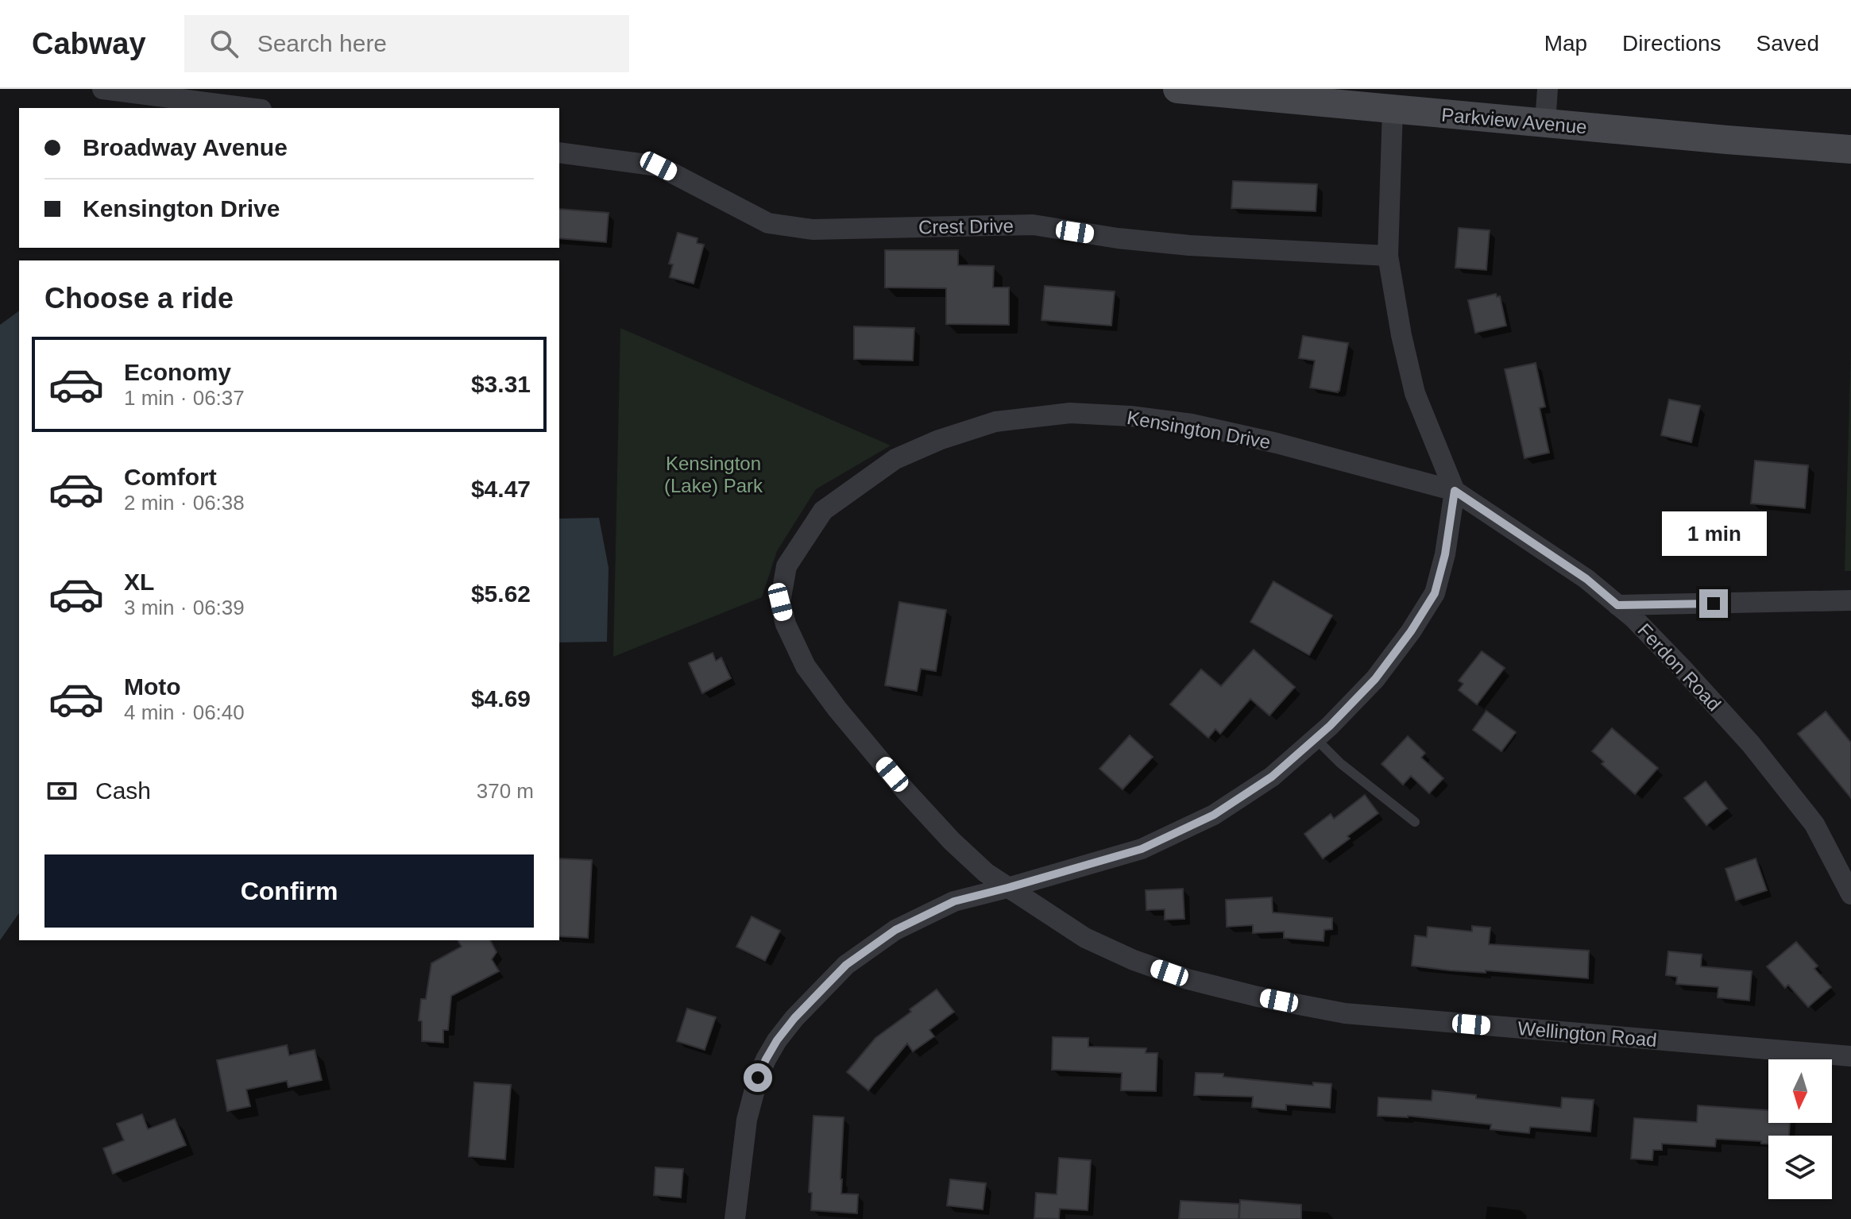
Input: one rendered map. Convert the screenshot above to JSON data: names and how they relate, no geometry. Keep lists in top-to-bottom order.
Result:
{
  "streets": {
    "street": [
      "Parkview Avenue",
      "Crest Drive",
      "Kensington Drive",
      "Ferdon Road",
      "Wellington Road"
    ]
  },
  "crossings": [
    ["Kensington Drive", "Ferdon Road"],
    ["Kensington Drive", "Wellington Road"]
  ],
  "parks": ["Kensington (Lake) Park"],
  "north": "bottom",
  "page": {
    "header": "Cabway",
    "search": "Search here",
    "nav": ["Map", "Directions", "Saved"],
    "banner": ["Broadway Avenue", "Kensington Drive"],
    "heading": "Choose a ride",
    "list": [
      {
        "name": "Economy",
        "note": "1 min · 06:37",
        "value": "$3.31"
      },
      {
        "name": "Comfort",
        "note": "2 min · 06:38",
        "value": "$4.47"
      },
      {
        "name": "XL",
        "note": "3 min · 06:39",
        "value": "$5.62"
      },
      {
        "name": "Moto",
        "note": "4 min · 06:40",
        "value": "$4.69"
      }
    ],
    "bubble": "1 min",
    "pay": ["Cash", "370 m"],
    "buttons": "Confirm"
  }
}
